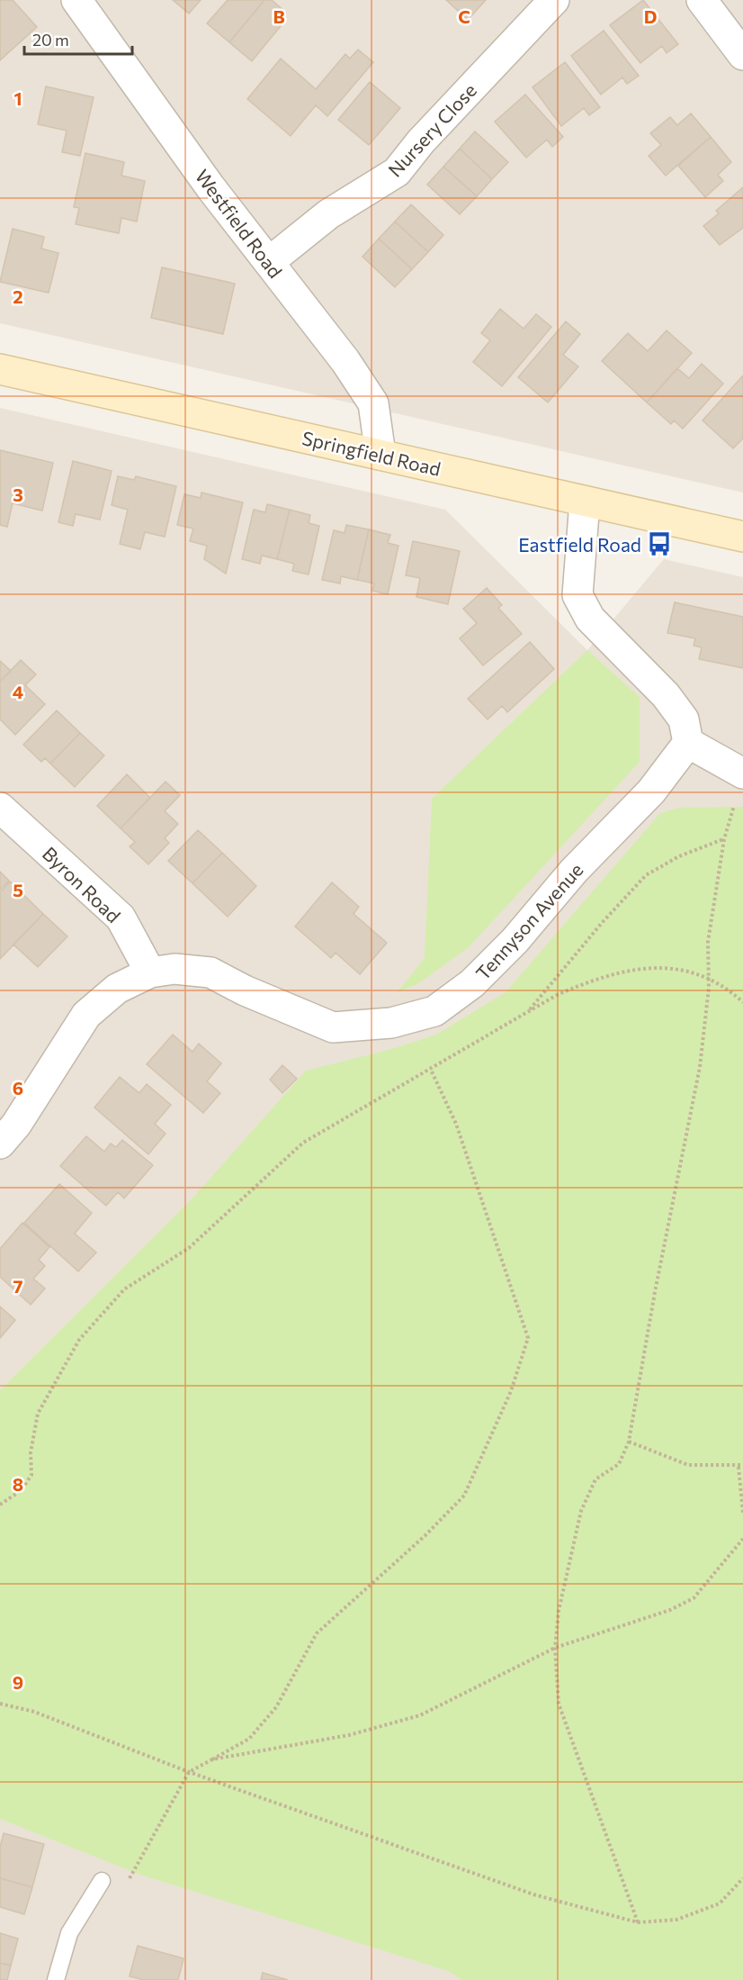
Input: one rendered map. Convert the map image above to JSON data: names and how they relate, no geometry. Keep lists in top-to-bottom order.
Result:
{
  "streets": {
    "street": [
      "Nursery Close",
      "Westfield Road",
      "Springfield Road",
      "Byron Road",
      "Tennyson Avenue"
    ]
  },
  "crossings": [
    ["Nursery Close", "Westfield Road"],
    ["Westfield Road", "Springfield Road"],
    ["Byron Road", "Tennyson Avenue"]
  ],
  "places": {
    "bus stop": ["Eastfield Road"]
  },
  "scale_bar": "20 m",
  "grid": {
    "columns": ["B", "C", "D"],
    "rows": [
      "1",
      "2",
      "3",
      "4",
      "5",
      "6",
      "7",
      "8",
      "9"
    ]
  }
}
